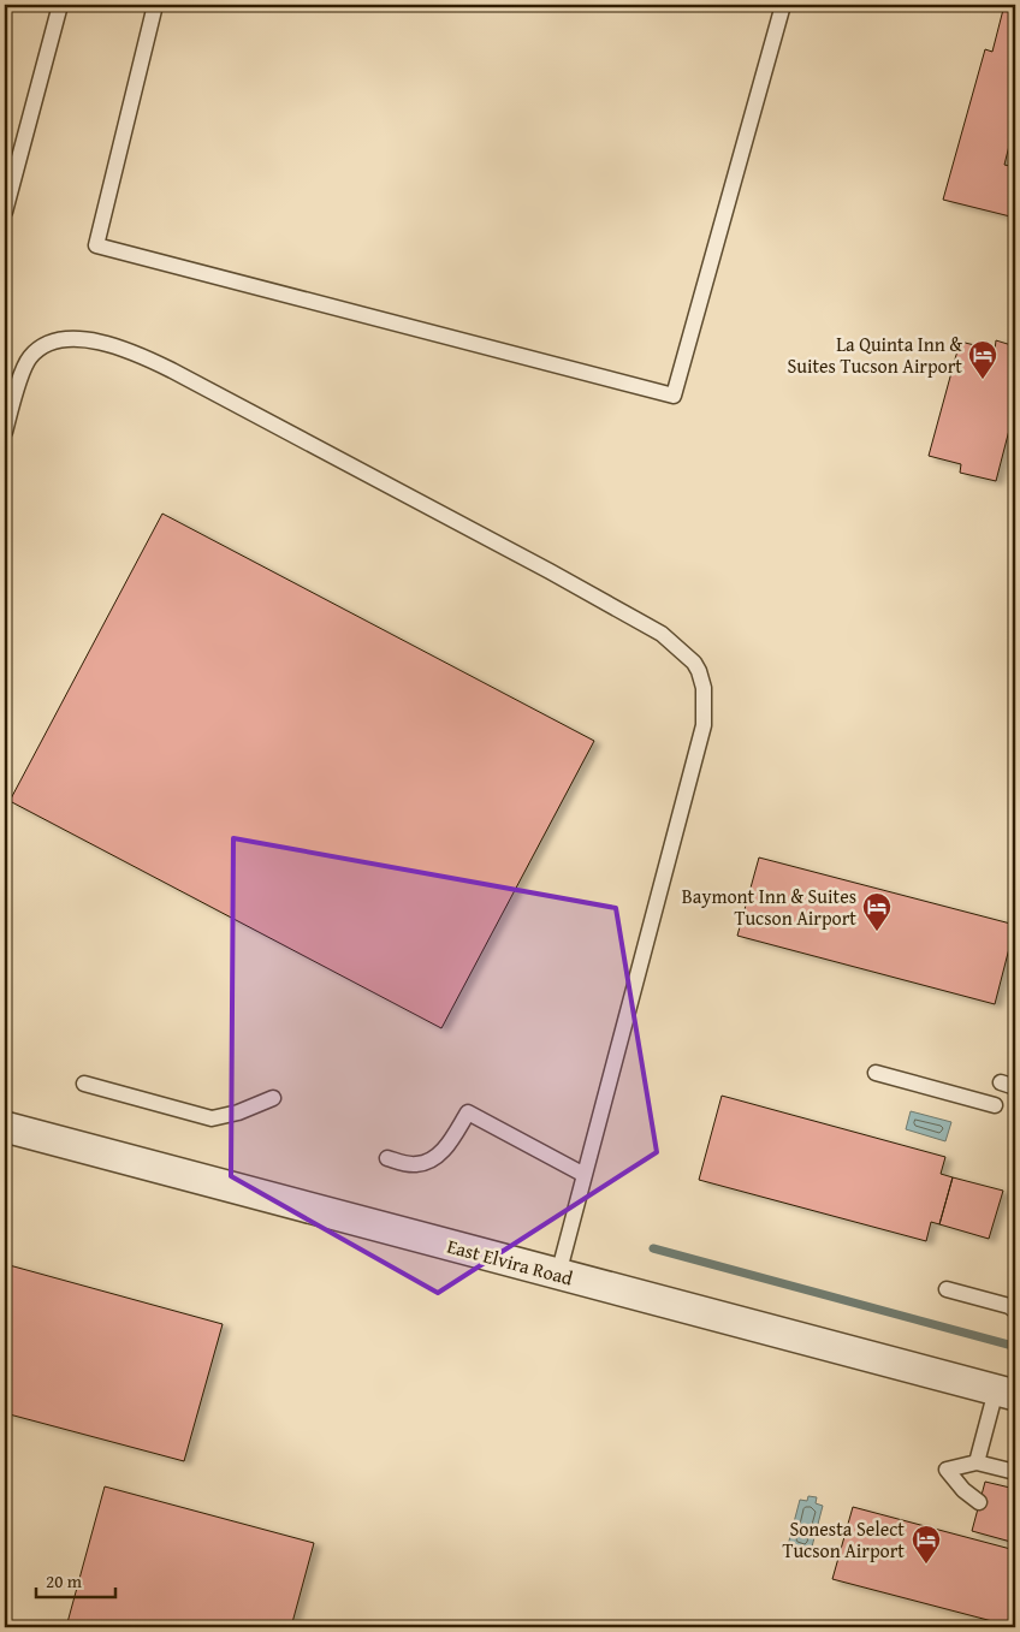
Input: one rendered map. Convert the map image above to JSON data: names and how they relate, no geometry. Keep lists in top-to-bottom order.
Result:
{
  "streets": {
    "street": ["East Elvira Road"]
  },
  "places": {
    "hotel": ["La Quinta Inn & Suites Tucson Airport", "Baymont Inn & Suites Tucson Airport", "Sonesta Select Tucson Airport"]
  },
  "scale_bar": "20 m"
}
